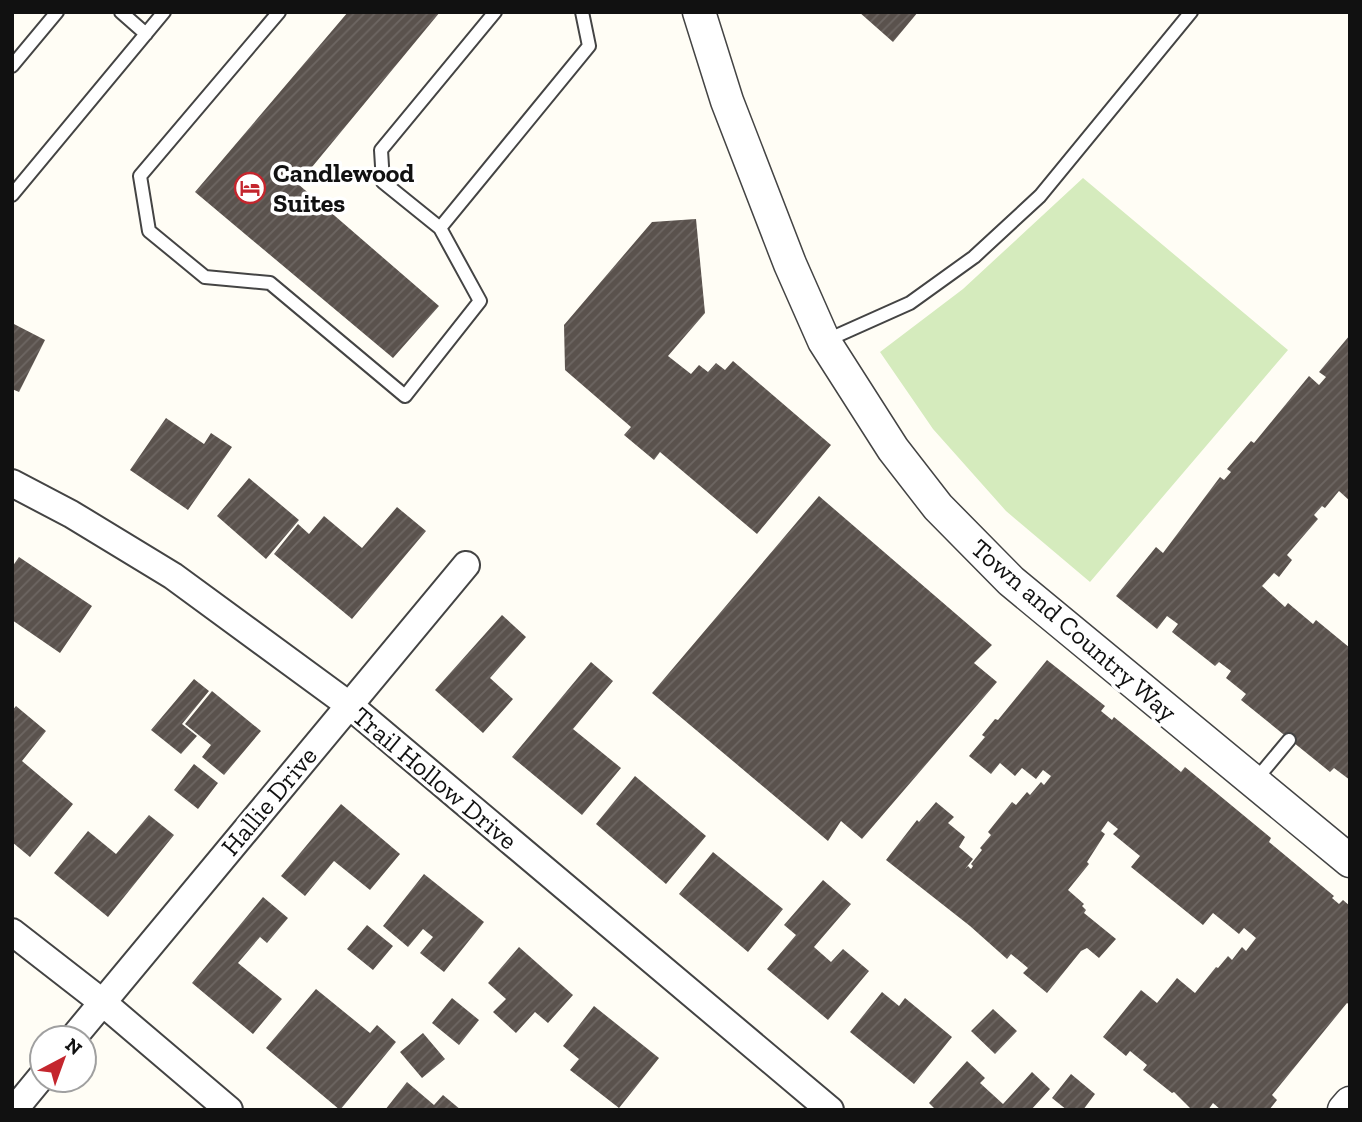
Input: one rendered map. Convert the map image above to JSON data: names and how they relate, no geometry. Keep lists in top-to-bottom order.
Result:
{
  "streets": {
    "street": ["Town and Country Way", "Trail Hollow Drive", "Hallie Drive"]
  },
  "crossings": [
    ["Trail Hollow Drive", "Hallie Drive"]
  ],
  "places": {
    "hotel": ["Candlewood Suites"]
  },
  "north": "top right"
}
